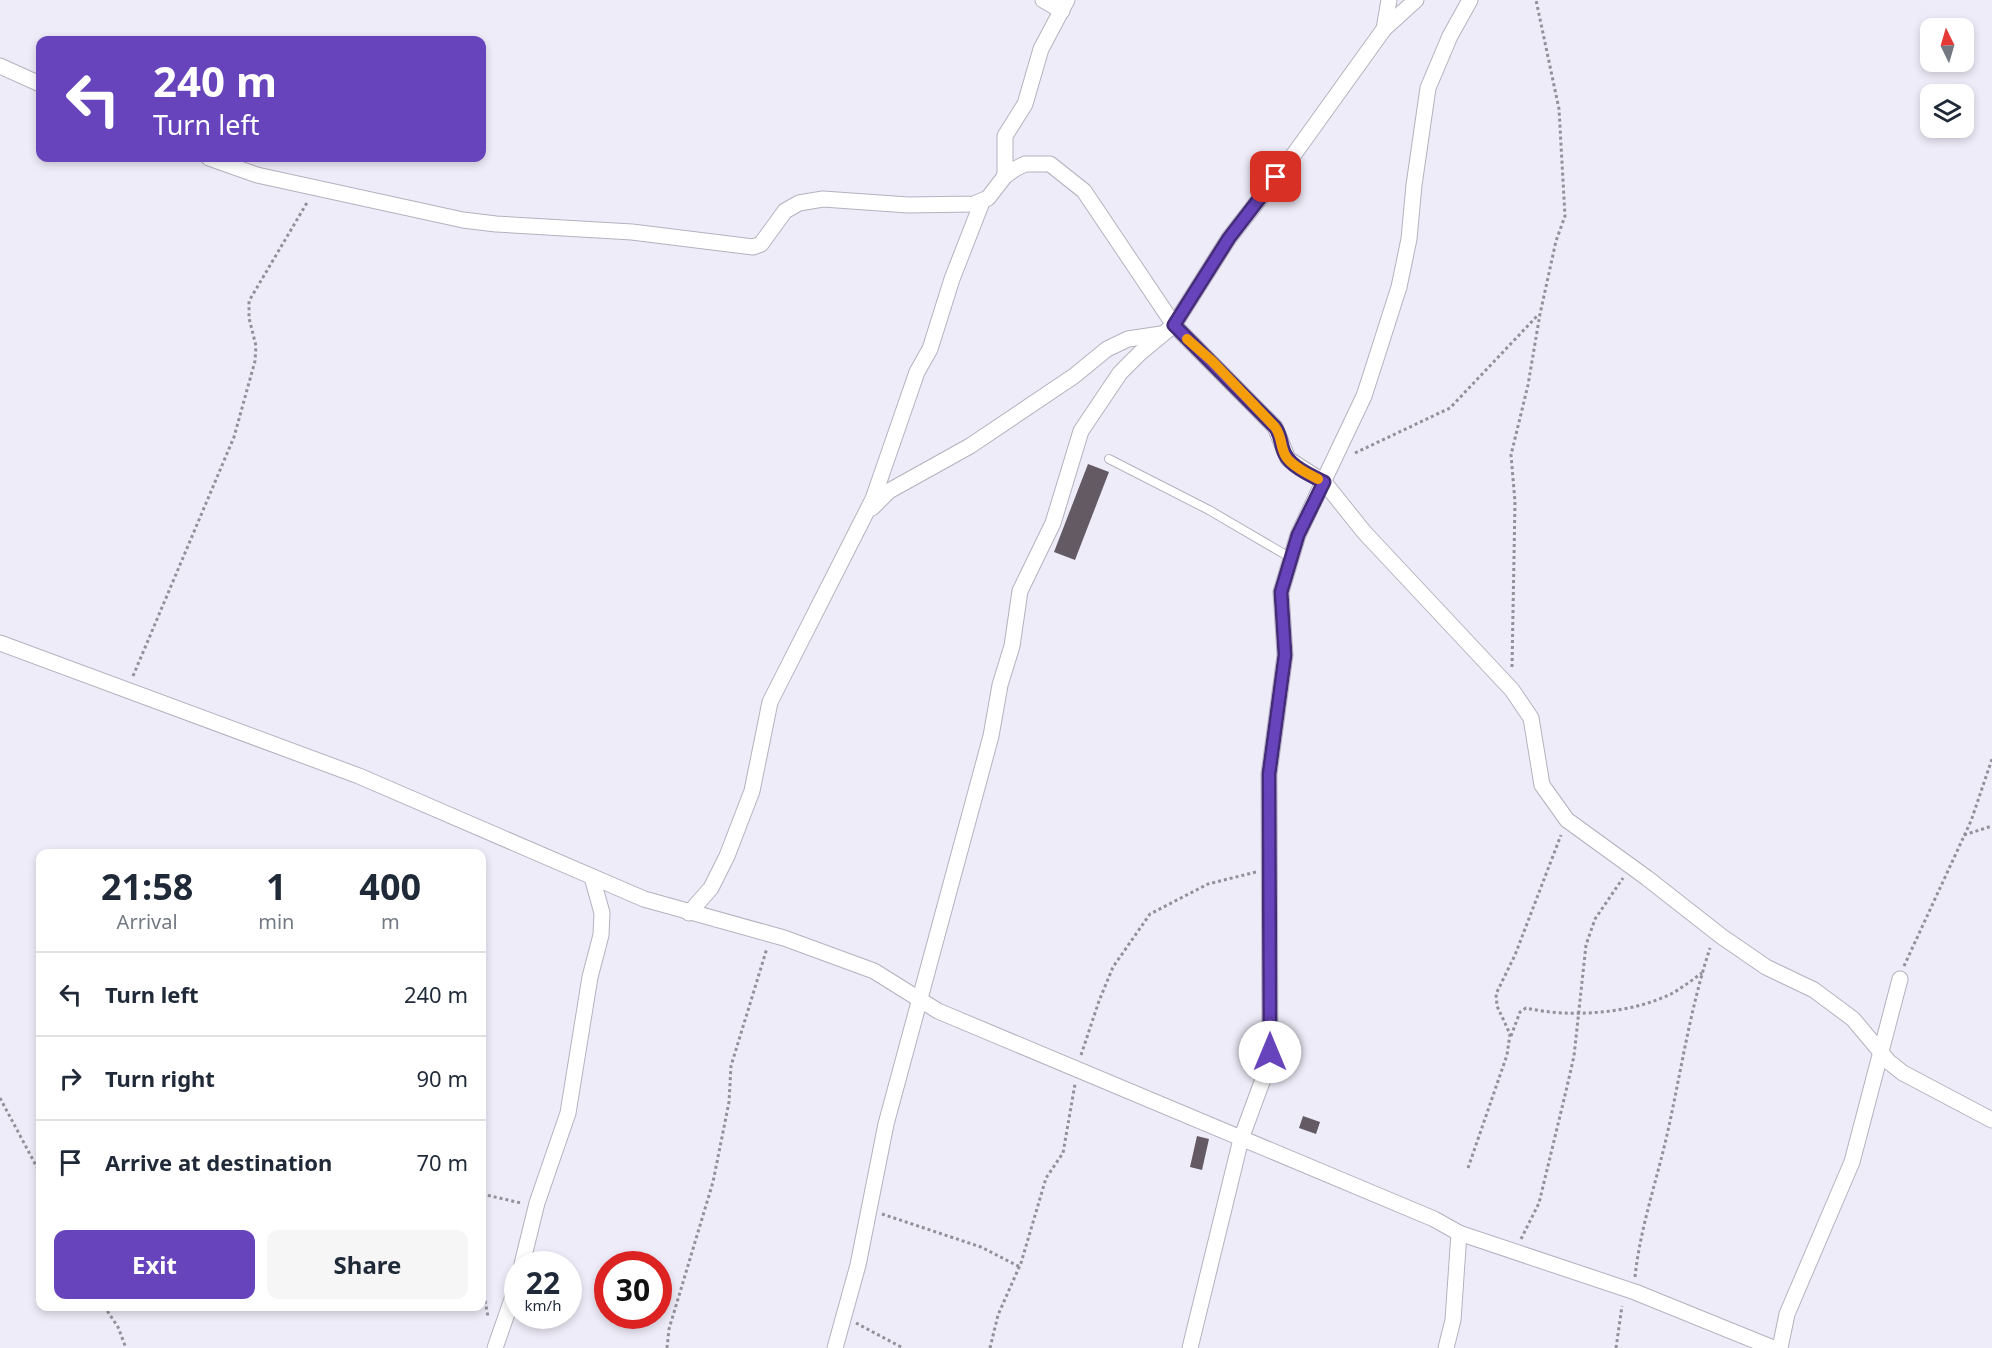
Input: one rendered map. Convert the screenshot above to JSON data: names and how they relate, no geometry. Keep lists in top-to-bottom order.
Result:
{
  "north": "top",
  "page": {
    "turn": ["240 m", "Turn left"],
    "eta": [
      "21:58",
      "Arrival",
      "1",
      "min",
      "400",
      "m"
    ],
    "list": [
      {
        "name": "Turn left",
        "value": "240 m"
      },
      {
        "name": "Turn right",
        "value": "90 m"
      },
      {
        "name": "Arrive at destination",
        "value": "70 m"
      }
    ],
    "buttons": ["Exit", "Share"],
    "speed": "22 km/h",
    "limit": "30"
  }
}
